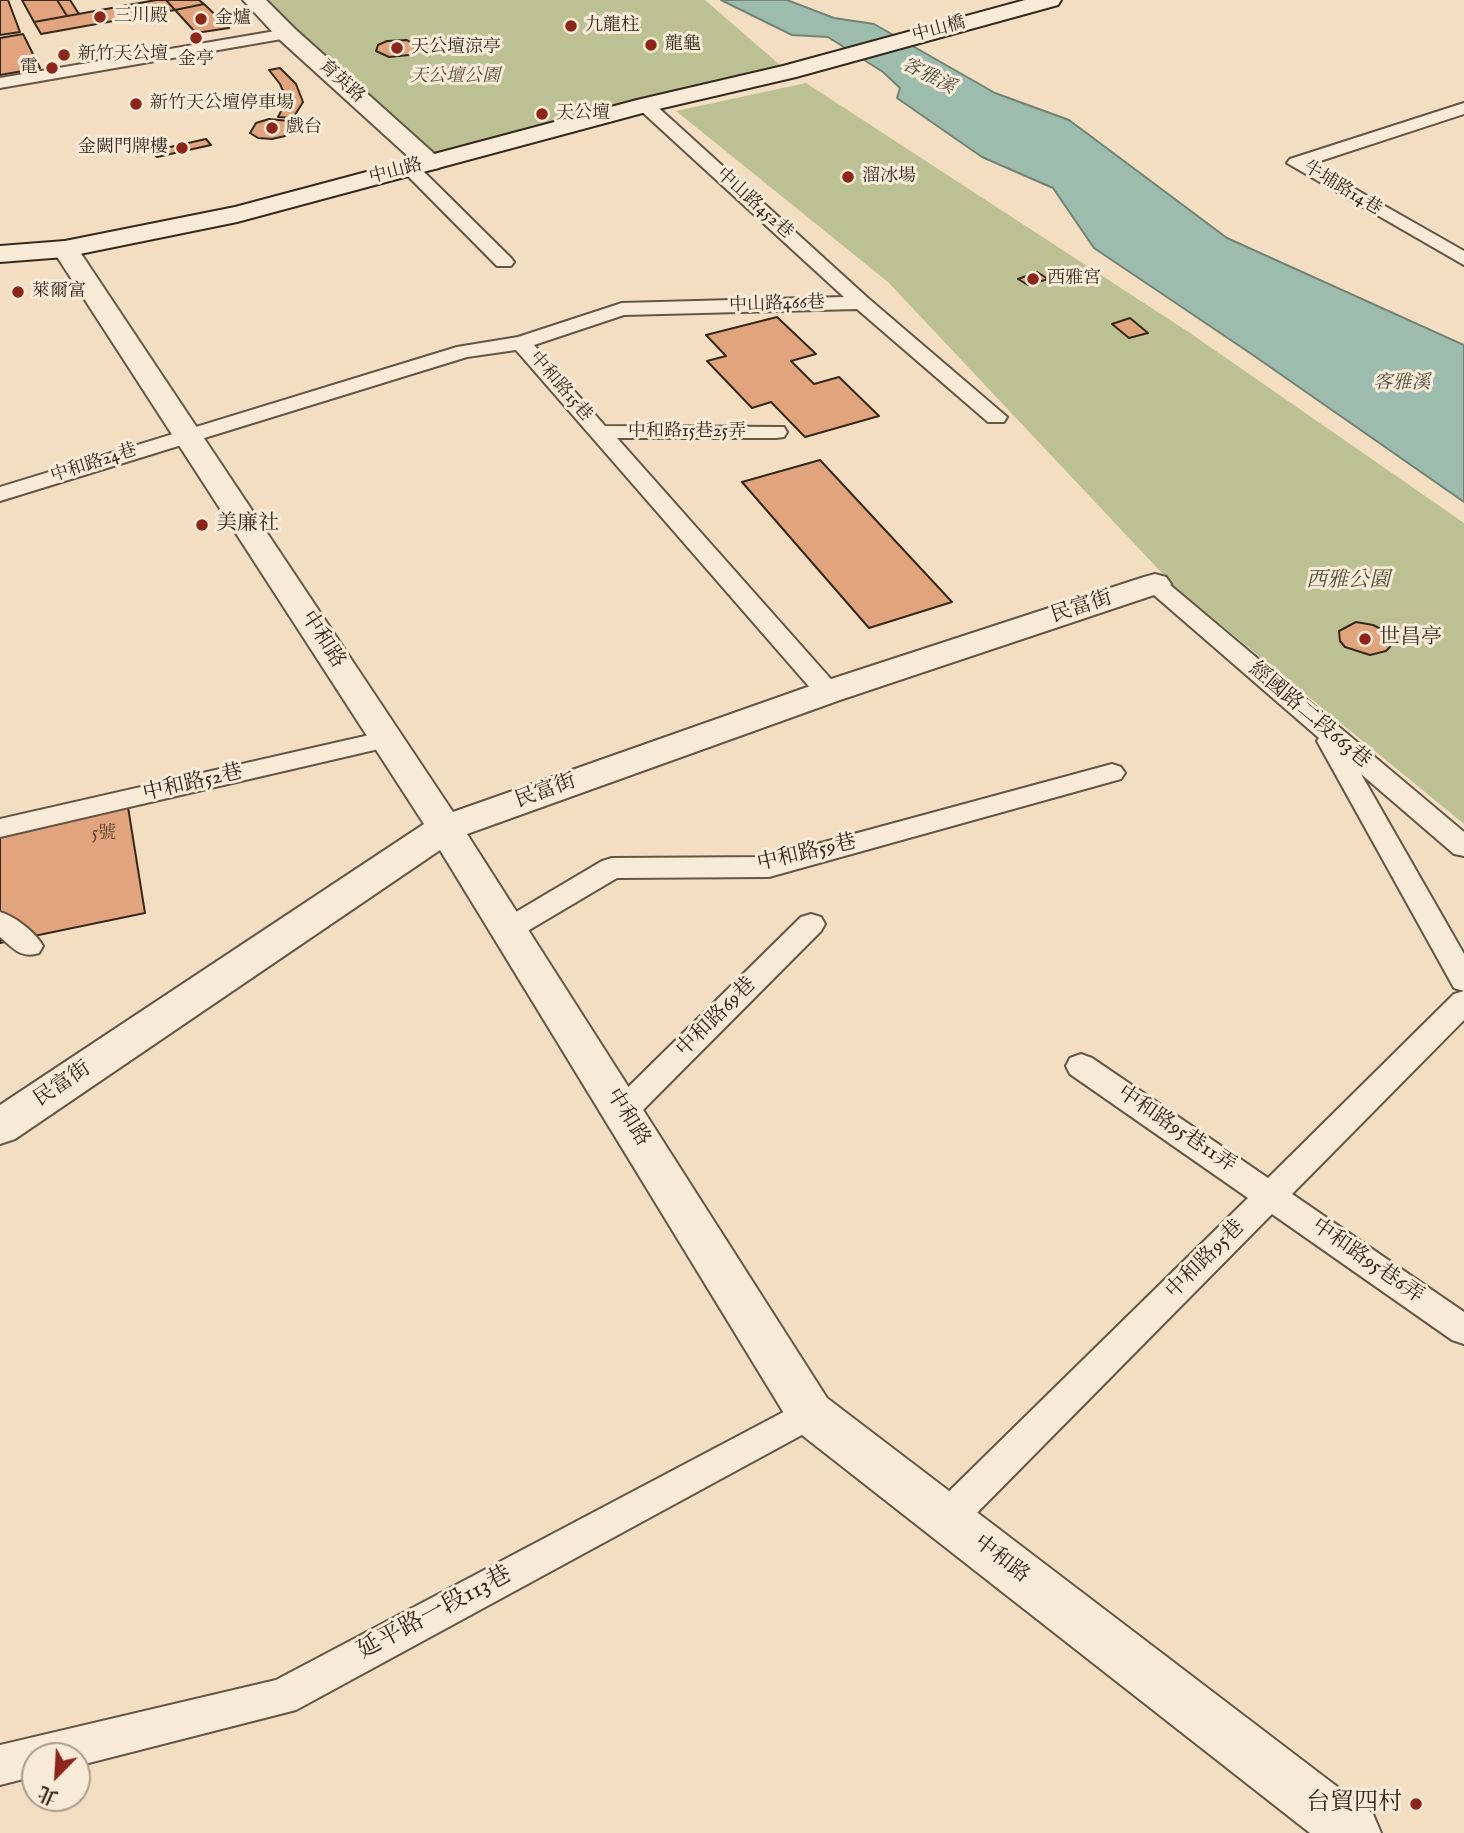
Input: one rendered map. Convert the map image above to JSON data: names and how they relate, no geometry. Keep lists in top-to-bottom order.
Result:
{
  "streets": {
    "street": [
      "中山橋",
      "育英路",
      "中山路",
      "民富街",
      "中和路"
    ],
    "lane": [
      "牛埔路14巷",
      "中山路452巷",
      "中山路466巷",
      "中和路15巷",
      "中和路15巷25弄",
      "中和路24巷",
      "經國路二段663巷",
      "中和路52巷",
      "中和路59巷",
      "中和路69巷",
      "中和路95巷11弄",
      "中和路95巷",
      "中和路95巷6弄",
      "延平路一段113巷"
    ]
  },
  "crossings": [
    ["中山橋", "中山路"],
    ["育英路", "中山路"],
    ["中山路", "中山路452巷"],
    ["中山路", "中和路"],
    ["中山路452巷", "中山路466巷"],
    ["中山路466巷", "中和路15巷"],
    ["中和路15巷", "中和路15巷25弄"],
    ["中和路15巷", "中和路24巷"],
    ["中和路15巷", "民富街"],
    ["中和路15巷", "中和路"],
    ["中和路24巷", "中和路"],
    ["民富街", "中和路"],
    ["民富街", "經國路二段663巷"],
    ["中和路", "中和路52巷"],
    ["中和路", "中和路59巷"],
    ["中和路", "中和路69巷"],
    ["中和路", "中和路95巷"],
    ["中和路", "延平路一段113巷"],
    ["中和路95巷11弄", "中和路95巷"],
    ["中和路95巷11弄", "中和路95巷6弄"],
    ["中和路95巷", "中和路95巷6弄"]
  ],
  "water": ["客雅溪"],
  "parks": ["天公壇公園", "西雅公園"],
  "places": [
    "三川殿",
    "金爐",
    "九龍柱",
    "金亭",
    "龍龜",
    "天公壇涼亭",
    "新竹天公壇",
    "電",
    "新竹天公壇停車場",
    "天公壇",
    "戲台",
    "金闕門牌樓",
    "溜冰場",
    "西雅宮",
    "萊爾富",
    "美廉社",
    "世昌亭",
    "台貿四村"
  ],
  "house_numbers": ["5號"],
  "north": "bottom left"
}
